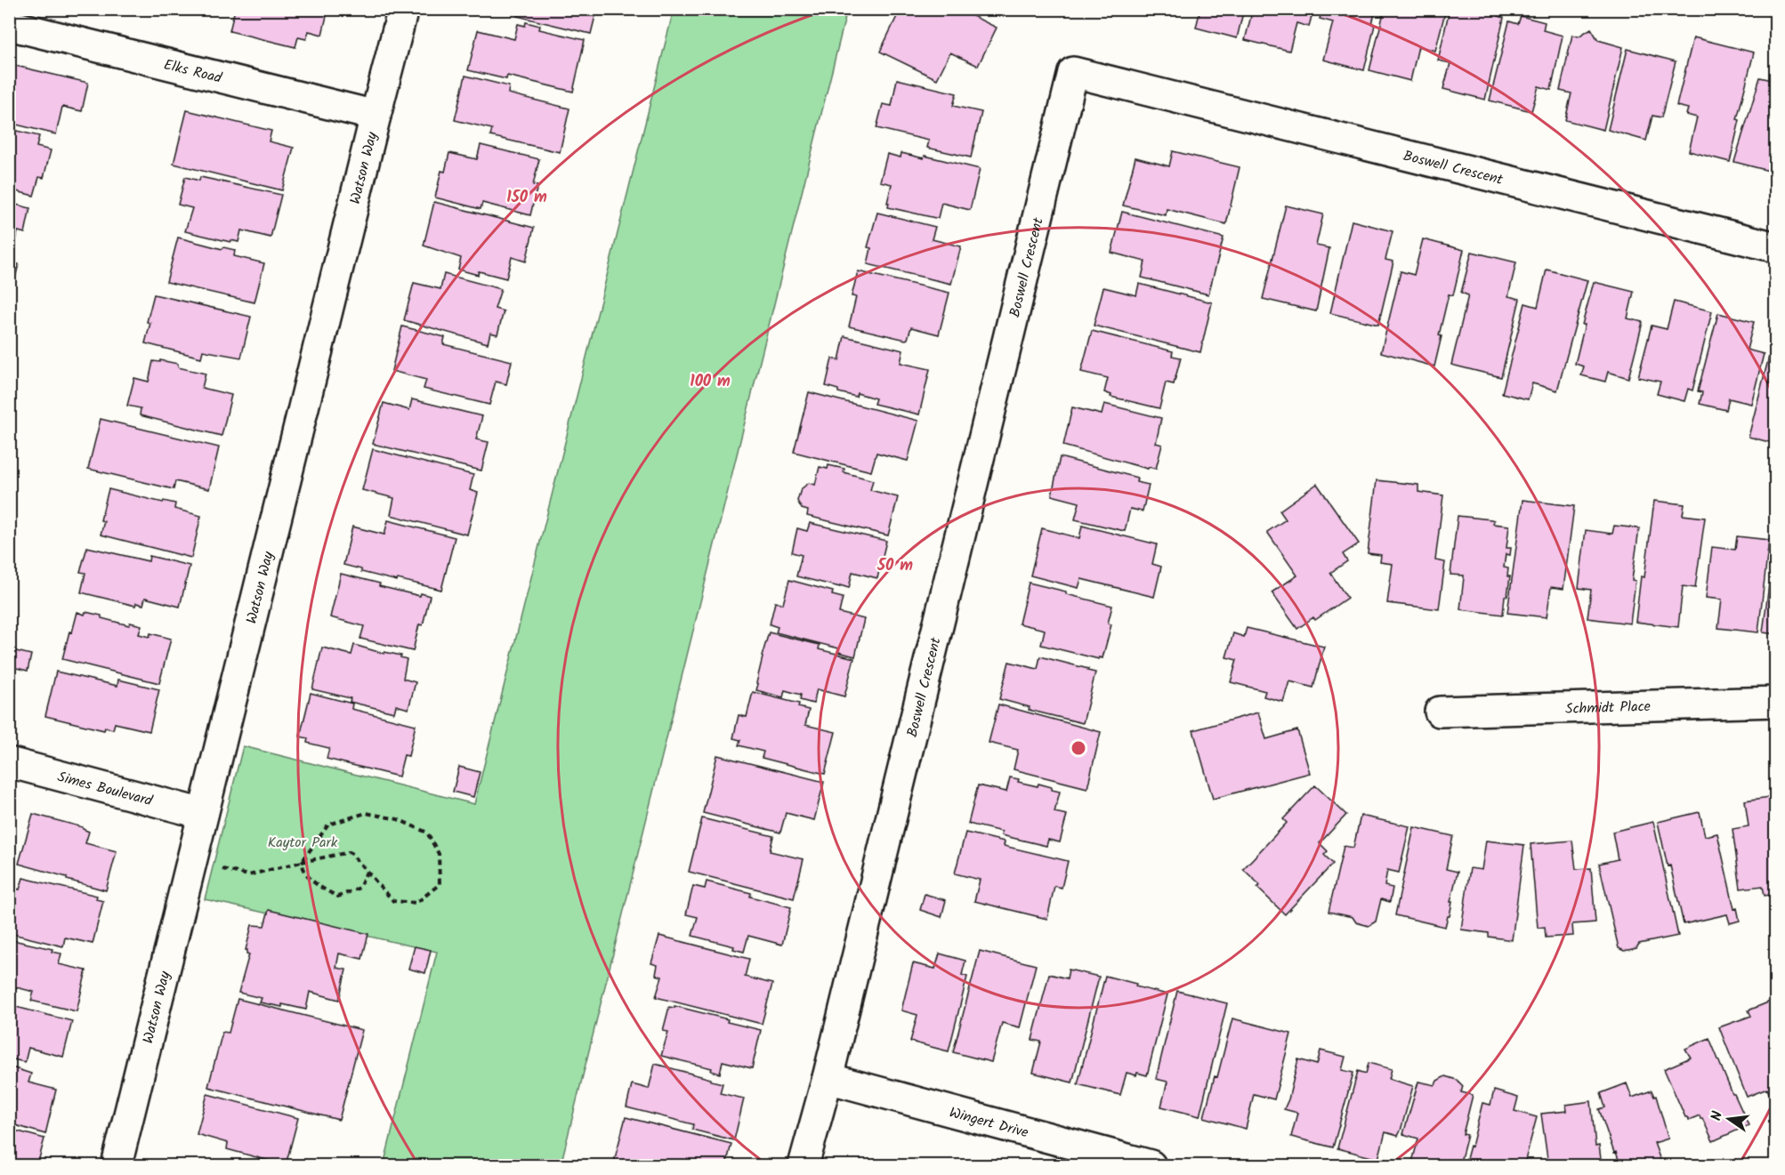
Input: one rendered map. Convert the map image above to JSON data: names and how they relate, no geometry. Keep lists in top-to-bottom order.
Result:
{
  "streets": {
    "street": [
      "Elks Road",
      "Watson Way",
      "Boswell Crescent",
      "Schmidt Place",
      "Simes Boulevard",
      "Wingert Drive"
    ]
  },
  "crossings": [
    ["Elks Road", "Watson Way"],
    ["Watson Way", "Simes Boulevard"],
    ["Boswell Crescent", "Wingert Drive"]
  ],
  "parks": ["Kaytor Park"],
  "north": "left",
  "rings": ["150 m", "100 m", "50 m"]
}
